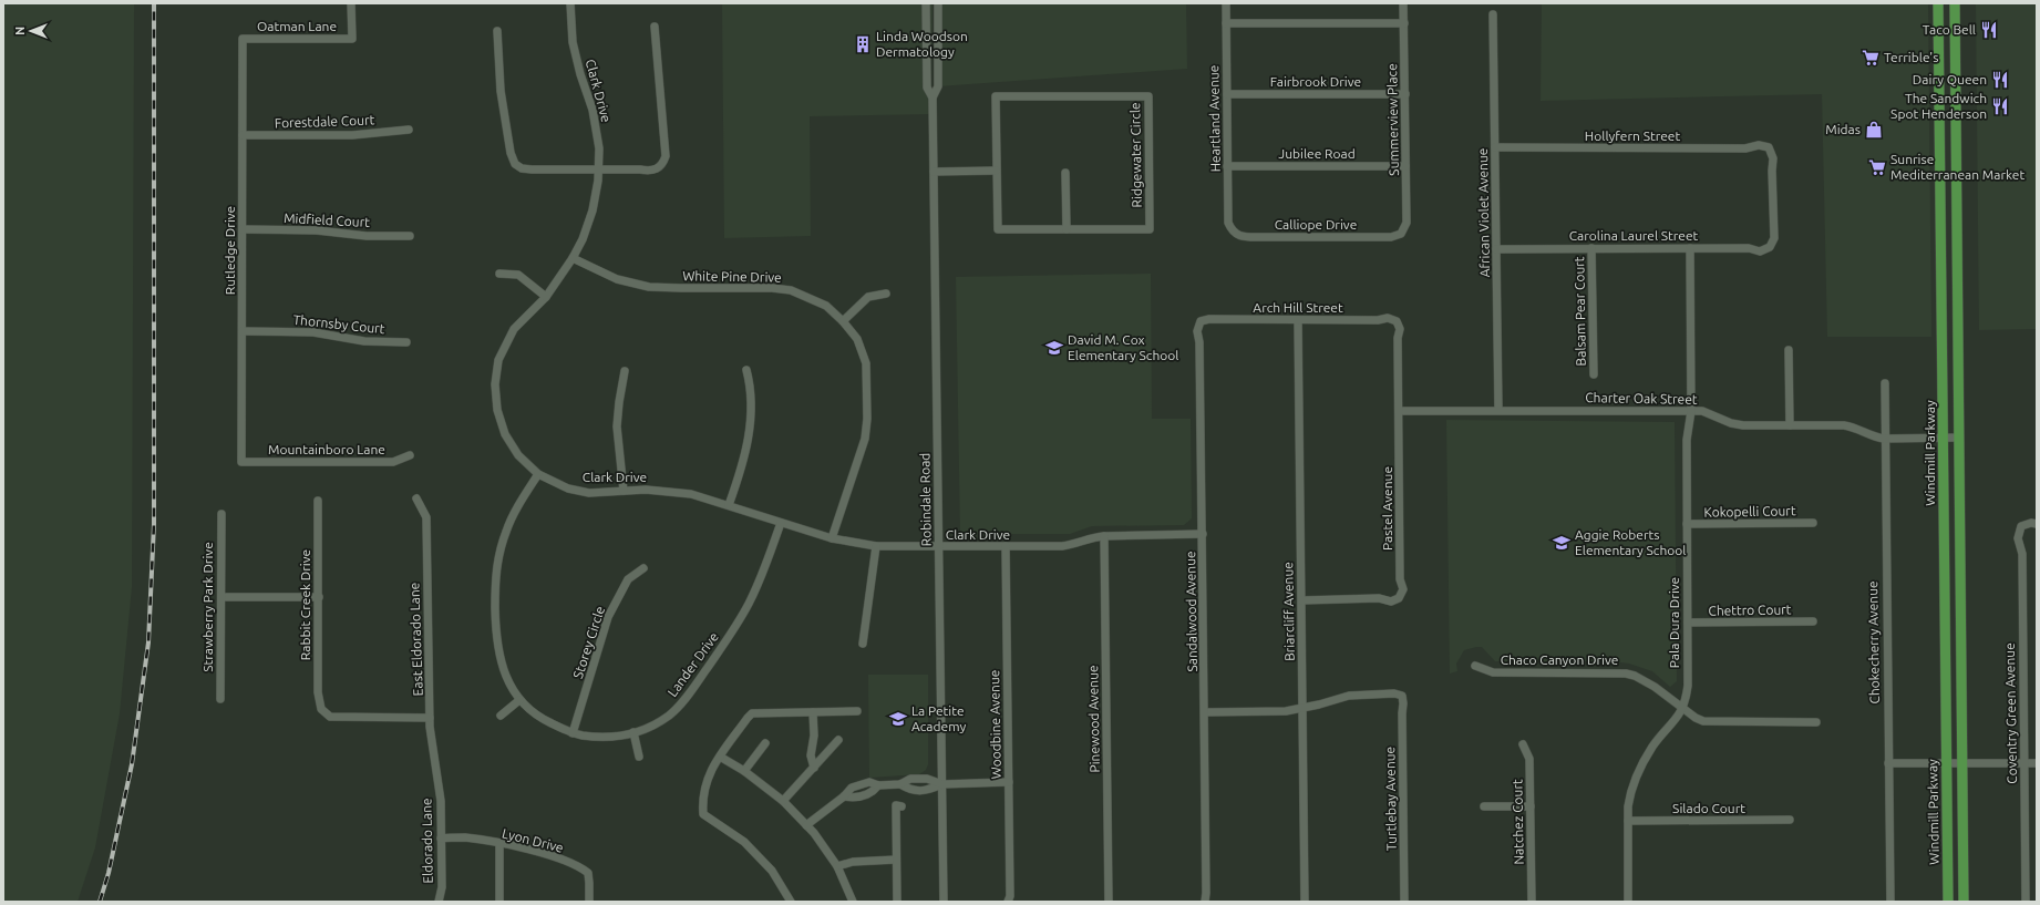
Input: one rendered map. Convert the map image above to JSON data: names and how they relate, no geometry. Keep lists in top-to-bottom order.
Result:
{
  "streets": {
    "main road": ["Windmill Parkway"],
    "street": [
      "Oatman Lane",
      "Fairbrook Drive",
      "Clark Drive",
      "Heartland Avenue",
      "Summerview Place",
      "Forestdale Court",
      "Hollyfern Street",
      "Jubilee Road",
      "Ridgewater Circle",
      "African Violet Avenue",
      "Midfield Court",
      "Calliope Drive",
      "Carolina Laurel Street",
      "Rutledge Drive",
      "White Pine Drive",
      "Arch Hill Street",
      "Balsam Pear Court",
      "Thornsby Court",
      "Charter Oak Street",
      "Mountainboro Lane",
      "Robindale Road",
      "Pastel Avenue",
      "Kokopelli Court",
      "Rabbit Creek Drive",
      "Strawberry Park Drive",
      "Chettro Court",
      "Sandalwood Avenue",
      "Briarcliff Avenue",
      "Pala Dura Drive",
      "East Eldorado Lane",
      "Storey Circle",
      "Chokecherry Avenue",
      "Chaco Canyon Drive",
      "Lander Drive",
      "Coventry Green Avenue",
      "Pinewood Avenue",
      "Woodbine Avenue",
      "Turtlebay Avenue",
      "Silado Court",
      "Natchez Court",
      "Eldorado Lane",
      "Lyon Drive"
    ]
  },
  "crossings": [
    ["Oatman Lane", "Rutledge Drive"],
    ["Fairbrook Drive", "Heartland Avenue"],
    ["Fairbrook Drive", "Summerview Place"],
    ["Clark Drive", "White Pine Drive"],
    ["Clark Drive", "Robindale Road"],
    ["Clark Drive", "Sandalwood Avenue"],
    ["Clark Drive", "Lander Drive"],
    ["Clark Drive", "Pinewood Avenue"],
    ["Clark Drive", "Woodbine Avenue"],
    ["Heartland Avenue", "Jubilee Road"],
    ["Heartland Avenue", "Calliope Drive"],
    ["Summerview Place", "Jubilee Road"],
    ["Summerview Place", "Calliope Drive"],
    ["Forestdale Court", "Rutledge Drive"],
    ["Hollyfern Street", "African Violet Avenue"],
    ["Hollyfern Street", "Carolina Laurel Street"],
    ["African Violet Avenue", "Carolina Laurel Street"],
    ["African Violet Avenue", "Charter Oak Street"],
    ["Midfield Court", "Rutledge Drive"],
    ["Carolina Laurel Street", "Balsam Pear Court"],
    ["Carolina Laurel Street", "Pala Dura Drive"],
    ["Rutledge Drive", "Thornsby Court"],
    ["Rutledge Drive", "Mountainboro Lane"],
    ["Arch Hill Street", "Pastel Avenue"],
    ["Arch Hill Street", "Sandalwood Avenue"],
    ["Arch Hill Street", "Briarcliff Avenue"],
    ["Charter Oak Street", "Windmill Parkway"],
    ["Charter Oak Street", "Pastel Avenue"],
    ["Charter Oak Street", "Pala Dura Drive"],
    ["Charter Oak Street", "Chokecherry Avenue"],
    ["Pastel Avenue", "Briarcliff Avenue"],
    ["Kokopelli Court", "Pala Dura Drive"],
    ["Rabbit Creek Drive", "East Eldorado Lane"],
    ["Chettro Court", "Pala Dura Drive"],
    ["Briarcliff Avenue", "Turtlebay Avenue"],
    ["Pala Dura Drive", "Chaco Canyon Drive"],
    ["Pala Dura Drive", "Silado Court"],
    ["East Eldorado Lane", "Eldorado Lane"],
    ["Storey Circle", "Lander Drive"],
    ["Eldorado Lane", "Lyon Drive"]
  ],
  "places": {
    "restaurant": ["Taco Bell", "Dairy Queen", "The Sandwich Spot Henderson"],
    "building": ["Linda Woodson Dermatology"],
    "supermarket": ["Terrible's", "Sunrise Mediterranean Market"],
    "shop": ["Midas"],
    "school or university": ["David M. Cox Elementary School", "Aggie Roberts Elementary School", "La Petite Academy"]
  },
  "north": "left"
}
